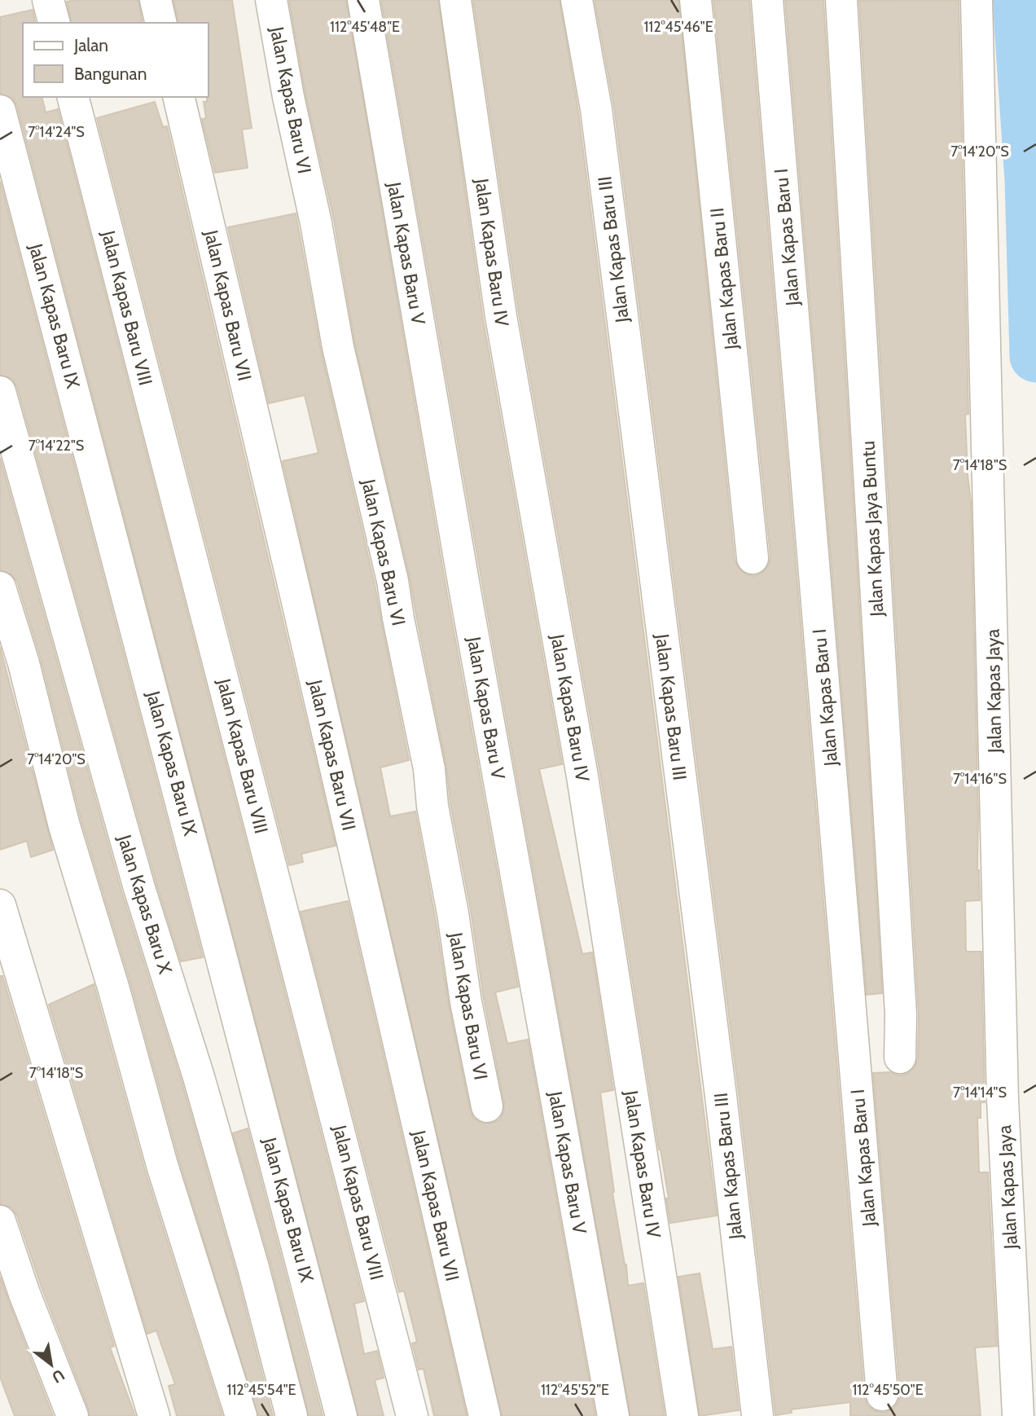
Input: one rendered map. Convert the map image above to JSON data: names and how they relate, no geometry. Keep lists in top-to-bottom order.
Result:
{
  "streets": {
    "street": [
      "Jalan Kapas Baru VI",
      "Jalan Kapas Baru I",
      "Jalan Kapas Baru III",
      "Jalan Kapas Baru IV",
      "Jalan Kapas Baru V",
      "Jalan Kapas Baru II",
      "Jalan Kapas Baru VII",
      "Jalan Kapas Baru VIII",
      "Jalan Kapas Baru IX",
      "Jalan Kapas Jaya Buntu",
      "Jalan Kapas Jaya",
      "Jalan Kapas Baru X"
    ]
  },
  "legend": ["Jalan", "Bangunan"],
  "north": "bottom right",
  "coordinates": [
    "112°45'48\"E",
    "112°45'46\"E",
    "7°14'24\"S",
    "7°14'20\"S",
    "7°14'22\"S",
    "7°14'18\"S",
    "7°14'16\"S",
    "7°14'14\"S",
    "112°45'54\"E",
    "112°45'52\"E",
    "112°45'50\"E"
  ]
}
